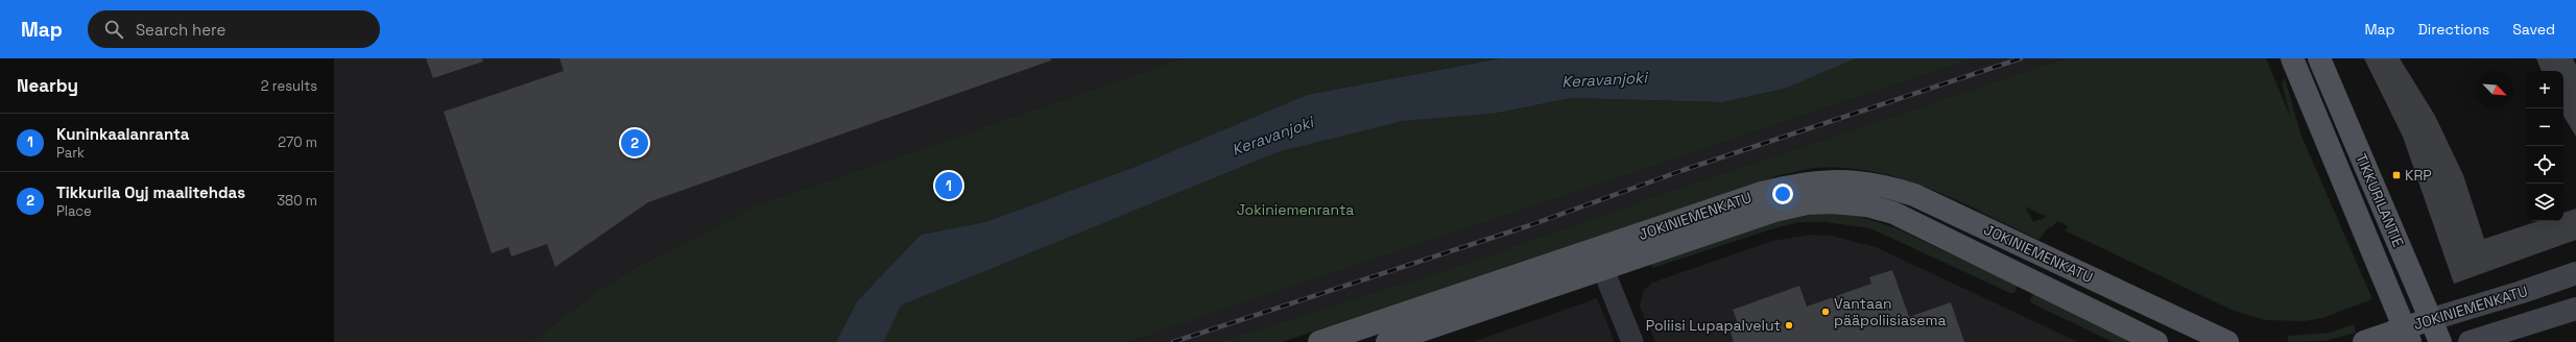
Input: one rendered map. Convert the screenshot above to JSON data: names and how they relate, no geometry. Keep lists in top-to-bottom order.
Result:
{
  "streets": {
    "main road": ["TIKKURILANTIE", "JOKINIEMENKATU"]
  },
  "crossings": [
    ["TIKKURILANTIE", "JOKINIEMENKATU"]
  ],
  "water": ["Keravanjoki"],
  "parks": ["Jokiniemenranta"],
  "places": {
    "transit": ["KRP"],
    "other": ["Vantaan pääpoliisiasema", "Poliisi Lupapalvelut"]
  },
  "north": "bottom right",
  "page": {
    "header": "Map",
    "search": "Search here",
    "nav": ["Map", "Directions", "Saved"],
    "heading": ["Nearby", "2 results"],
    "map_buttons": ["+", "−"],
    "list": [
      {
        "mark": "1",
        "name": "Kuninkaalanranta",
        "note": "Park",
        "value": "270 m"
      },
      {
        "mark": "2",
        "name": "Tikkurila Oyj maalitehdas",
        "note": "Place",
        "value": "380 m"
      }
    ],
    "pins": ["2", "1"]
  }
}
